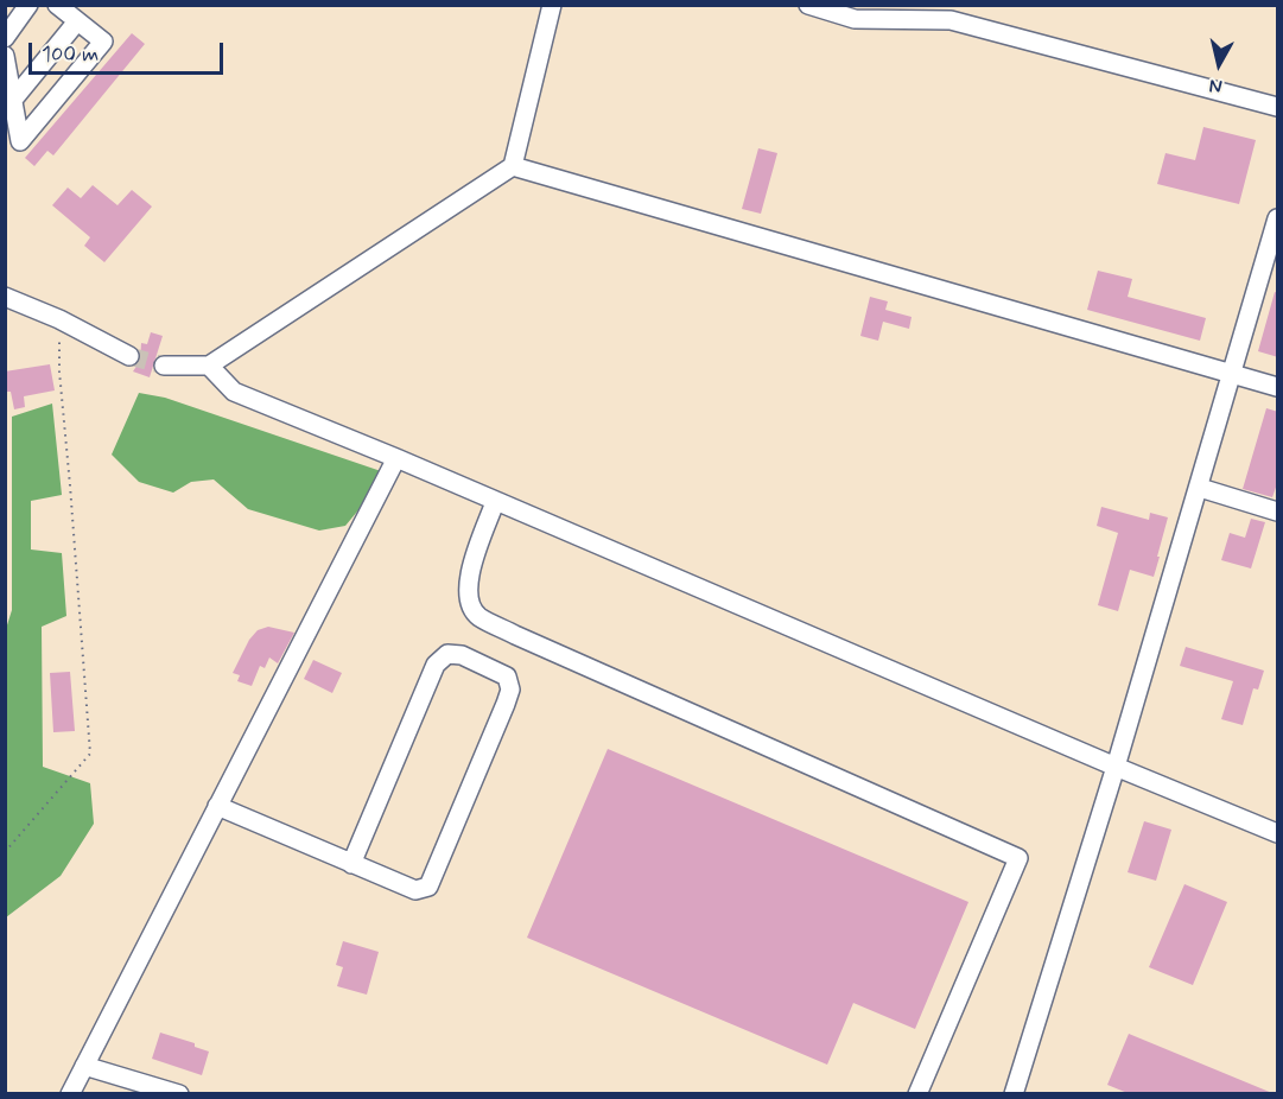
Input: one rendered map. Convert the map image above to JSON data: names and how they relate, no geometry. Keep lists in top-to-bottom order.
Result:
{
  "scale_bar": "100 m",
  "north": "bottom"
}
